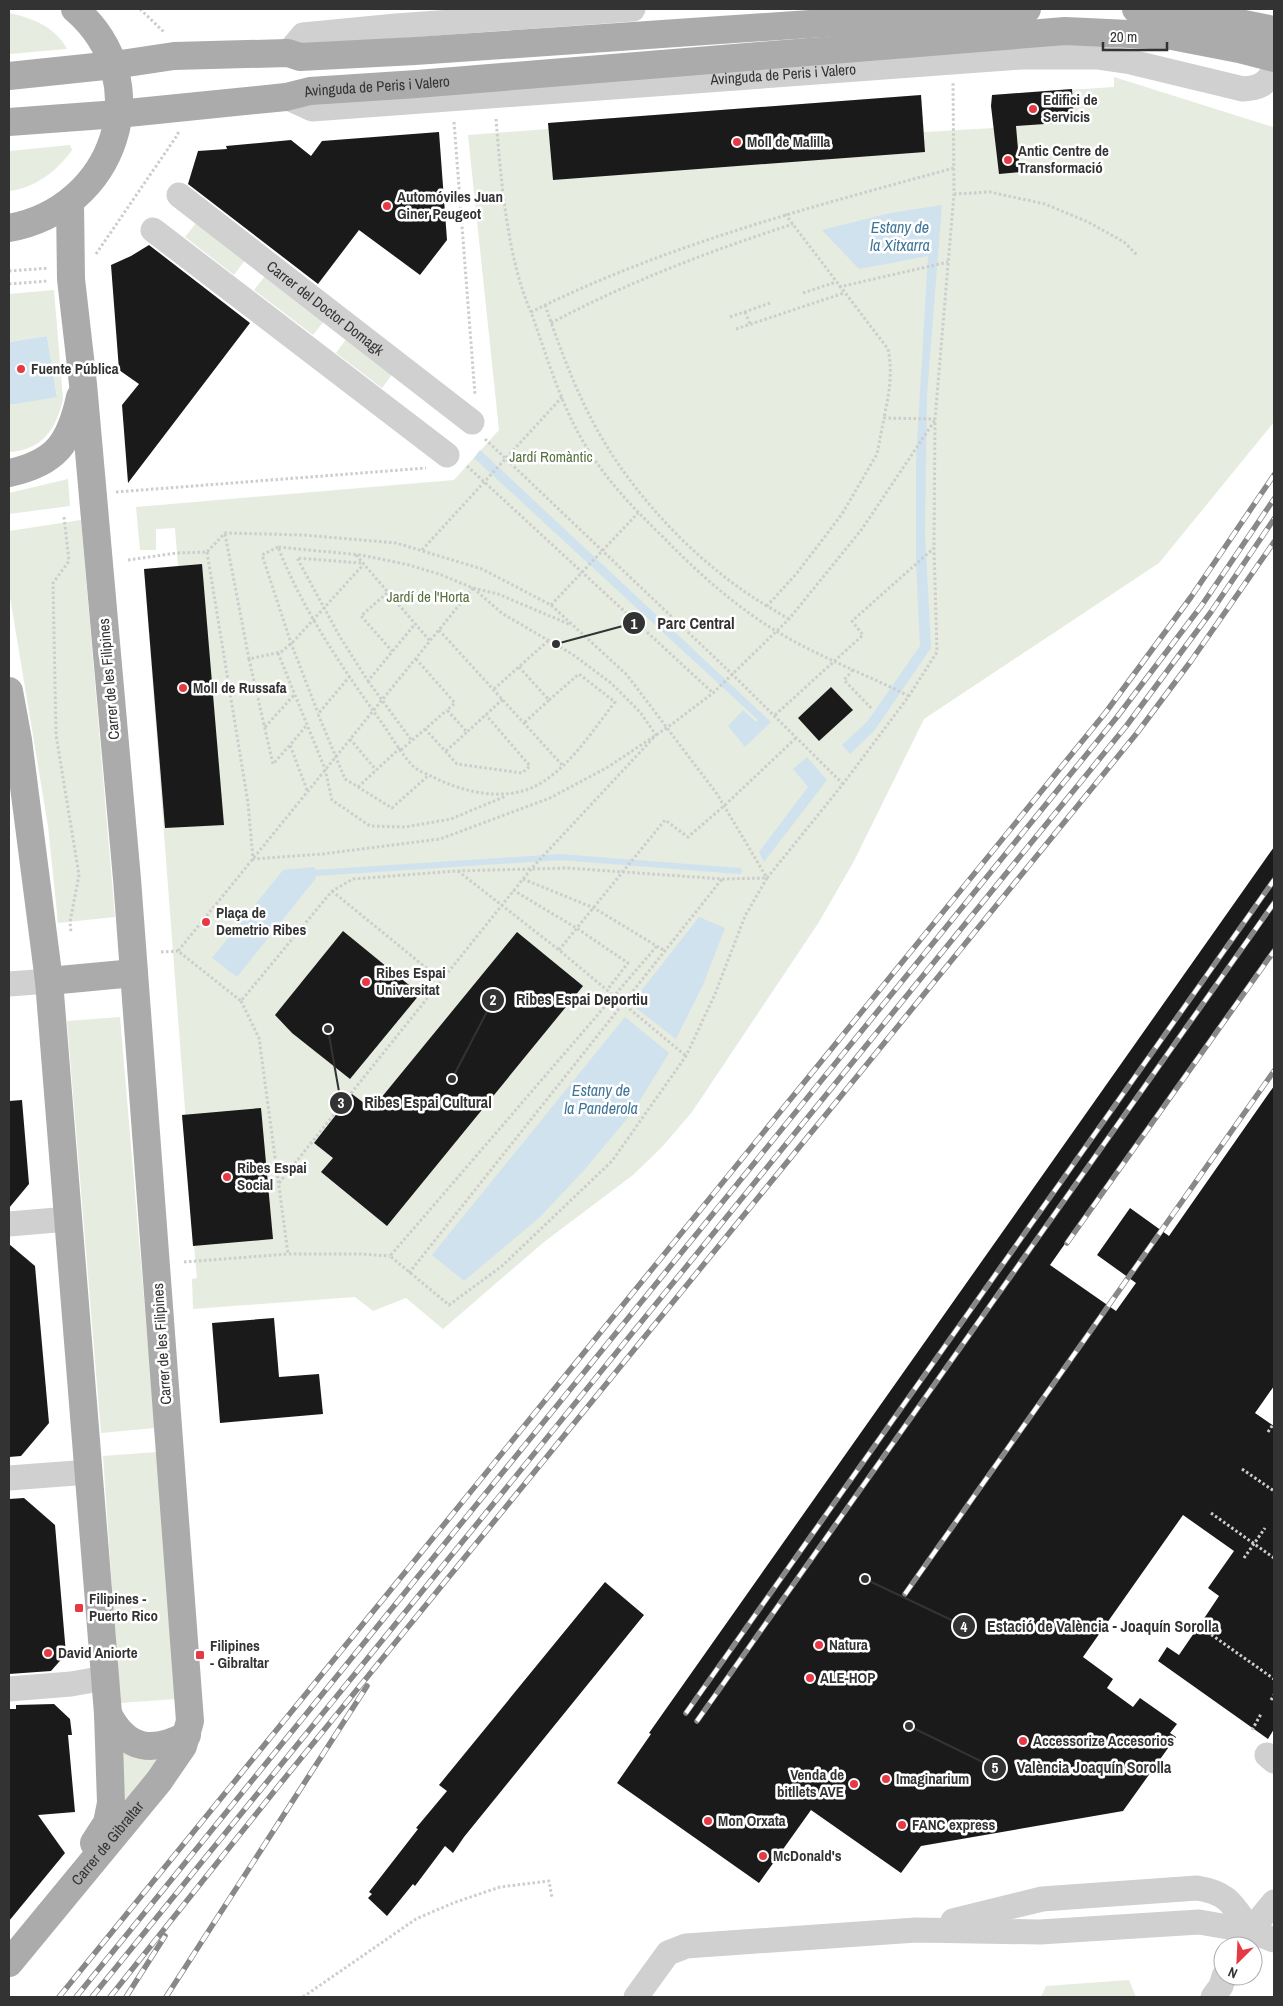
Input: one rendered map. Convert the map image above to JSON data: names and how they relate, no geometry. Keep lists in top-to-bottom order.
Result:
{
  "streets": {
    "main road": ["Avinguda de Peris i Valero", "Carrer de les Filipines", "Carrer de Gibraltar"],
    "street": ["Carrer del Doctor Domagk"]
  },
  "crossings": [
    ["Carrer de les Filipines", "Carrer de Gibraltar"]
  ],
  "water": ["Estany de la Xitxarra", "Estany de la Panderola"],
  "parks": ["Jardí Romàntic", "Jardí de l'Horta"],
  "places": {
    "other": [
      "Edifici de Servicis",
      "Moll de Malilla",
      "Antic Centre de Transformació",
      "Automóviles Juan Giner Peugeot",
      "Fuente Pública",
      "Parc Central",
      "Moll de Russafa",
      "Plaça de Demetrio Ribes",
      "Ribes Espai Universitat",
      "Ribes Espai Cultural",
      "Ribes Espai Deportiu",
      "Ribes Espai Social",
      "Estació de València - Joaquín Sorolla",
      "Natura",
      "David Aniorte",
      "ALE-HOP",
      "València Joaquín Sorolla",
      "Accessorize Accesorios",
      "Imaginarium",
      "Venda de bitllets AVE",
      "Mon Orxata",
      "FANC express",
      "McDonald's"
    ],
    "transit": ["Filipines - Puerto Rico", "Filipines - Gibraltar"]
  },
  "scale_bar": "20 m",
  "north": "bottom left"
}
